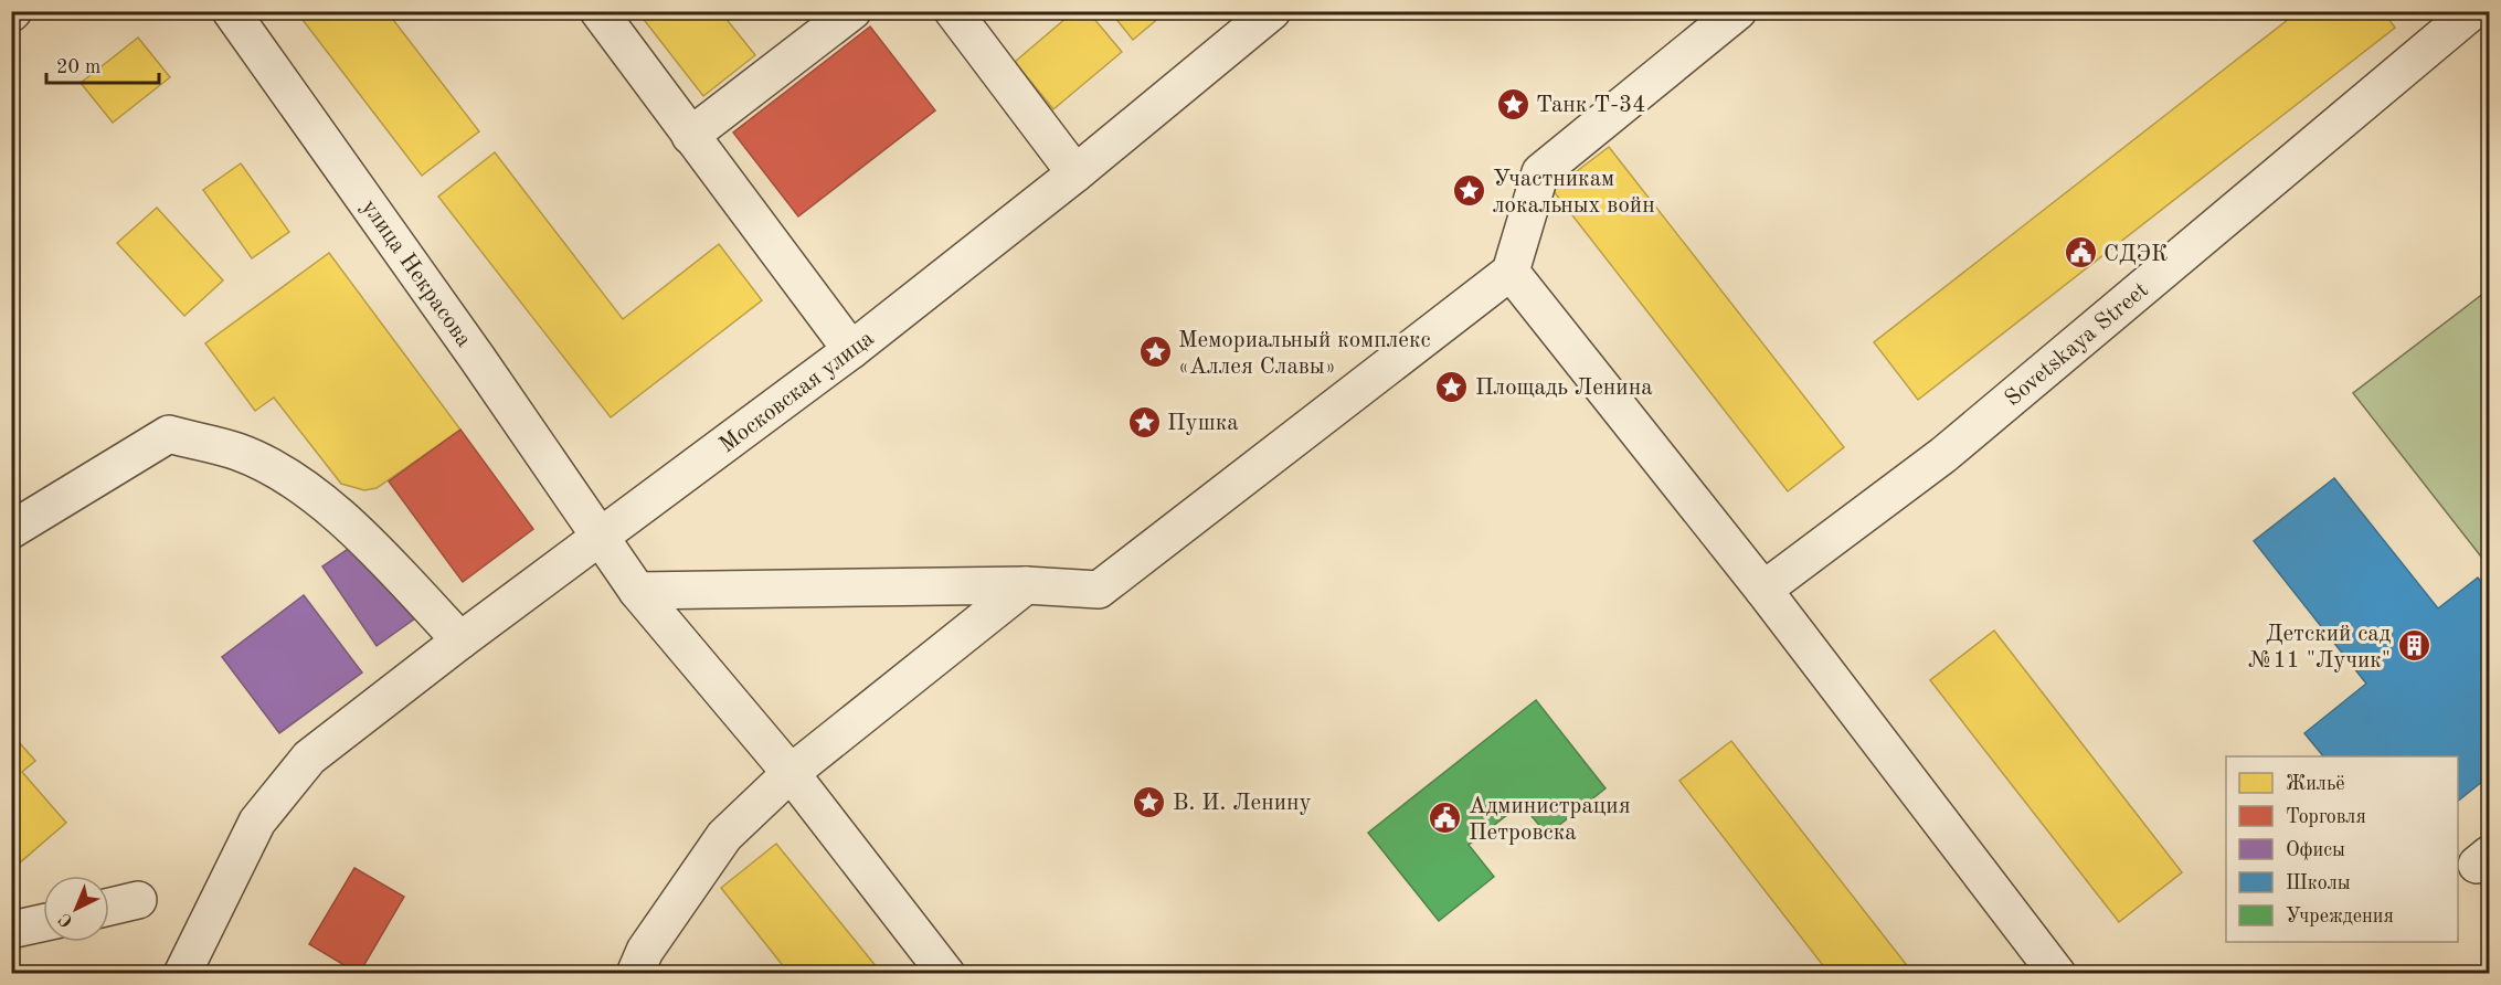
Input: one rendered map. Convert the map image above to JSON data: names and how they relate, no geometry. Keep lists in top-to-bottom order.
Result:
{
  "streets": {
    "street": ["улица Некрасова", "Sovetskaya Street", "Московская улица"]
  },
  "crossings": [
    ["улица Некрасова", "Московская улица"]
  ],
  "places": {
    "place": [
      "Танк Т-34",
      "Участникам локальных войн",
      "Мемориальный комплекс «Аллея Славы»",
      "Площадь Ленина",
      "Пушка",
      "В. И. Ленину"
    ],
    "public building": ["СДЭК", "Администрация Петровска"],
    "building": ["Детский сад №11 \"Лучик\""]
  },
  "legend": [
    "Жильё",
    "Торговля",
    "Офисы",
    "Школы",
    "Учреждения"
  ],
  "scale_bar": "20 m",
  "north": "bottom left"
}
